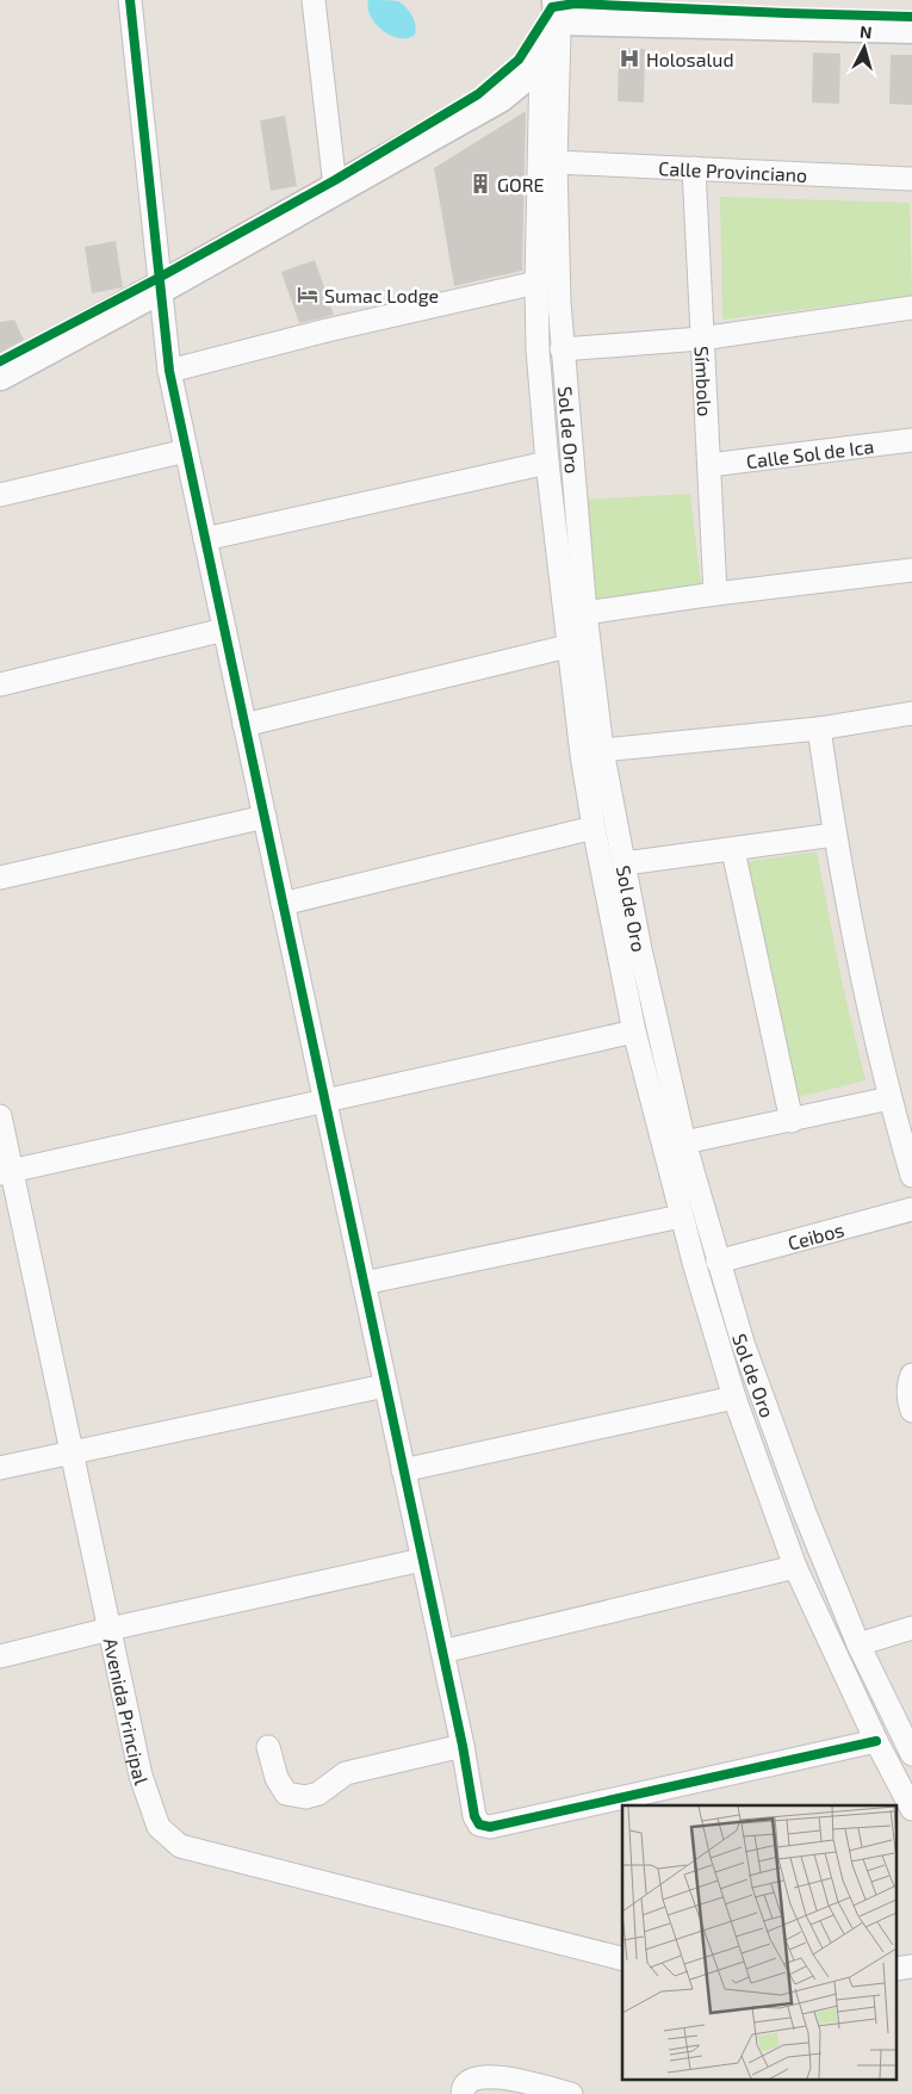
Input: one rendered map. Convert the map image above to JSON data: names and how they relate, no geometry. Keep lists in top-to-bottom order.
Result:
{
  "streets": {
    "street": [
      "Calle Provinciano",
      "Símbolo",
      "Sol de Oro",
      "Calle Sol de Ica",
      "Ceibos",
      "Avenida Principal"
    ]
  },
  "crossings": [
    ["Calle Provinciano", "Símbolo"],
    ["Calle Provinciano", "Sol de Oro"],
    ["Símbolo", "Calle Sol de Ica"],
    ["Sol de Oro", "Ceibos"]
  ],
  "places": {
    "hospital": ["Holosalud"],
    "building": ["GORE"],
    "hotel": ["Sumac Lodge"]
  },
  "north": "top"
}
